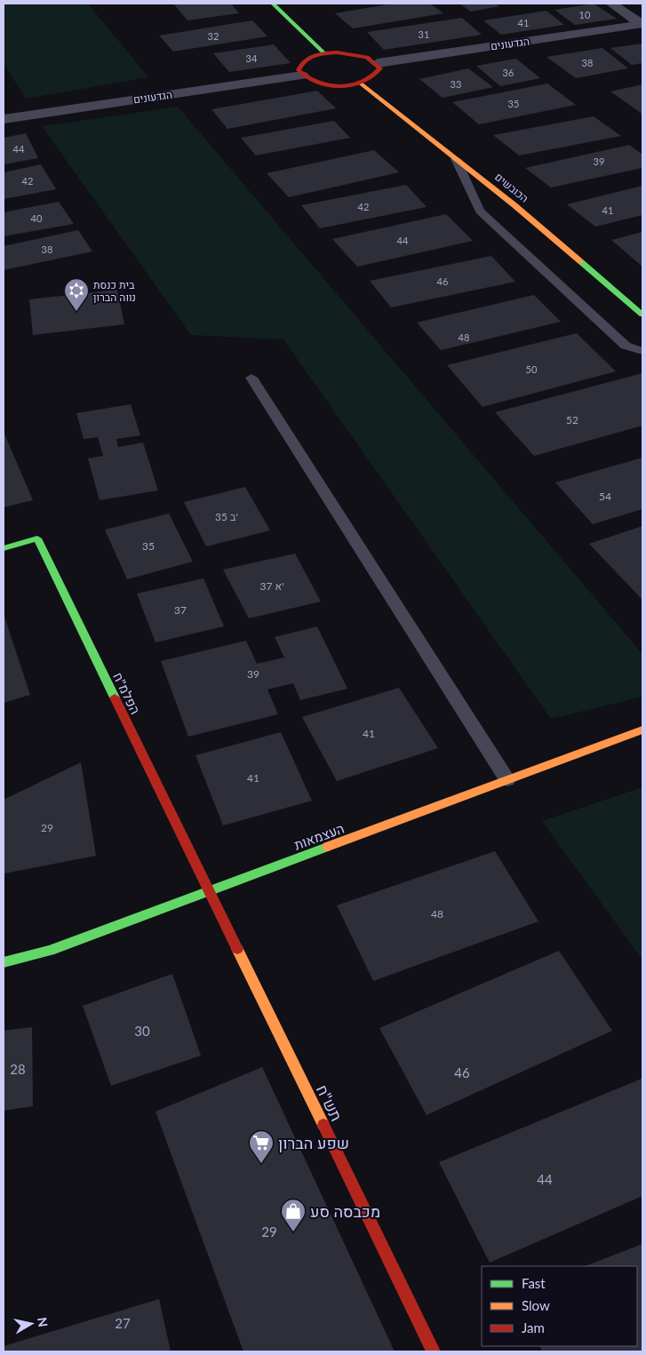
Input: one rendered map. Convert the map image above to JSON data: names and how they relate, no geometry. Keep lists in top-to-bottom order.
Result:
{
  "streets": {
    "street": [
      "הגדעונים",
      "הכובשים",
      "הפלמ\"ח",
      "העצמאות",
      "תש\"ח"
    ]
  },
  "crossings": [
    ["הפלמ\"ח", "העצמאות"],
    ["הפלמ\"ח", "תש\"ח"],
    ["העצמאות", "תש\"ח"]
  ],
  "places": {
    "synagogue": ["בית כנסת נווה הברון"],
    "supermarket": ["שפע הברון"],
    "shop": ["מכבסה סע"]
  },
  "house_numbers": [
    "10",
    "41",
    "31",
    "32",
    "34",
    "38",
    "36",
    "33",
    "35",
    "44",
    "39",
    "42",
    "42",
    "41",
    "40",
    "44",
    "38",
    "46",
    "48",
    "50",
    "52",
    "54",
    "35 ב'",
    "35",
    "37 א'",
    "37",
    "39",
    "41",
    "41",
    "29",
    "48",
    "30",
    "28",
    "46",
    "44",
    "29",
    "27"
  ],
  "legend": ["Fast", "Slow", "Jam"],
  "north": "right"
}
